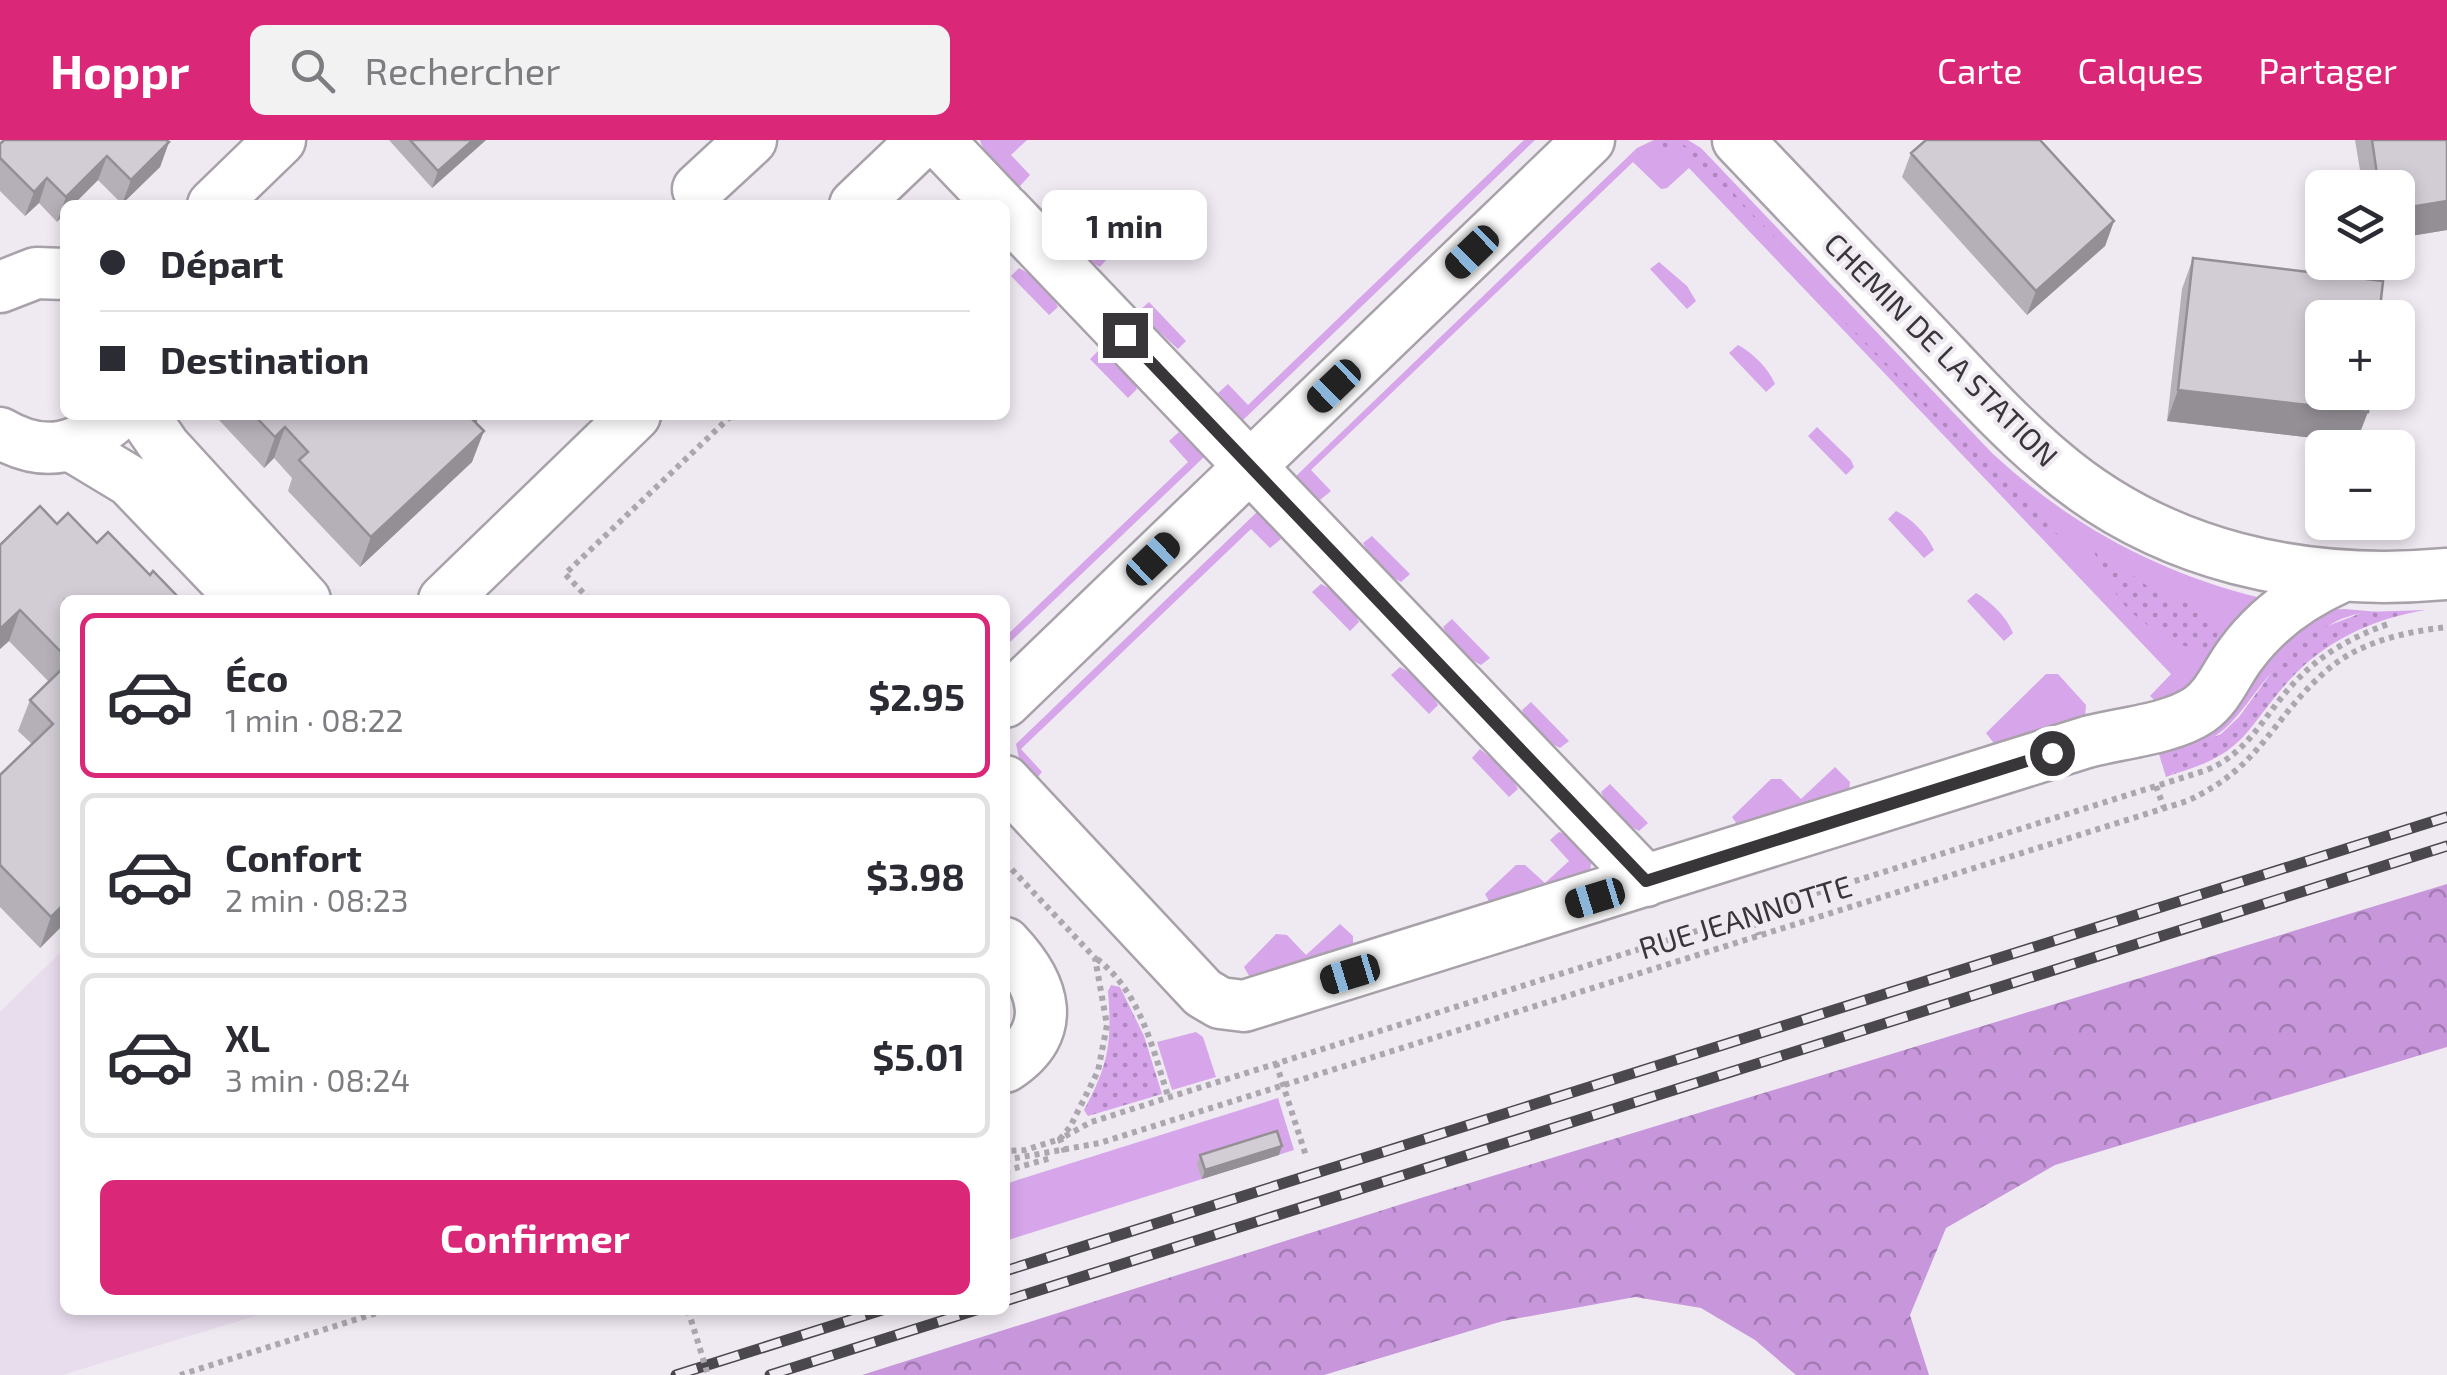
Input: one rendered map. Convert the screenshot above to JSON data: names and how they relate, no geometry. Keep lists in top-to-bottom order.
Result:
{
  "streets": {
    "street": ["CHEMIN DE LA STATION"],
    "path": ["RUE JEANNOTTE"]
  },
  "page": {
    "header": "Hoppr",
    "search": "Rechercher",
    "nav": ["Carte", "Calques", "Partager"],
    "map_buttons": ["+", "−"],
    "bubble": "1 min",
    "banner": ["Départ", "Destination"],
    "list": [
      {
        "name": "Éco",
        "note": "1 min · 08:22",
        "value": "$2.95"
      },
      {
        "name": "Confort",
        "note": "2 min · 08:23",
        "value": "$3.98"
      },
      {
        "name": "XL",
        "note": "3 min · 08:24",
        "value": "$5.01"
      }
    ],
    "buttons": "Confirmer"
  }
}
